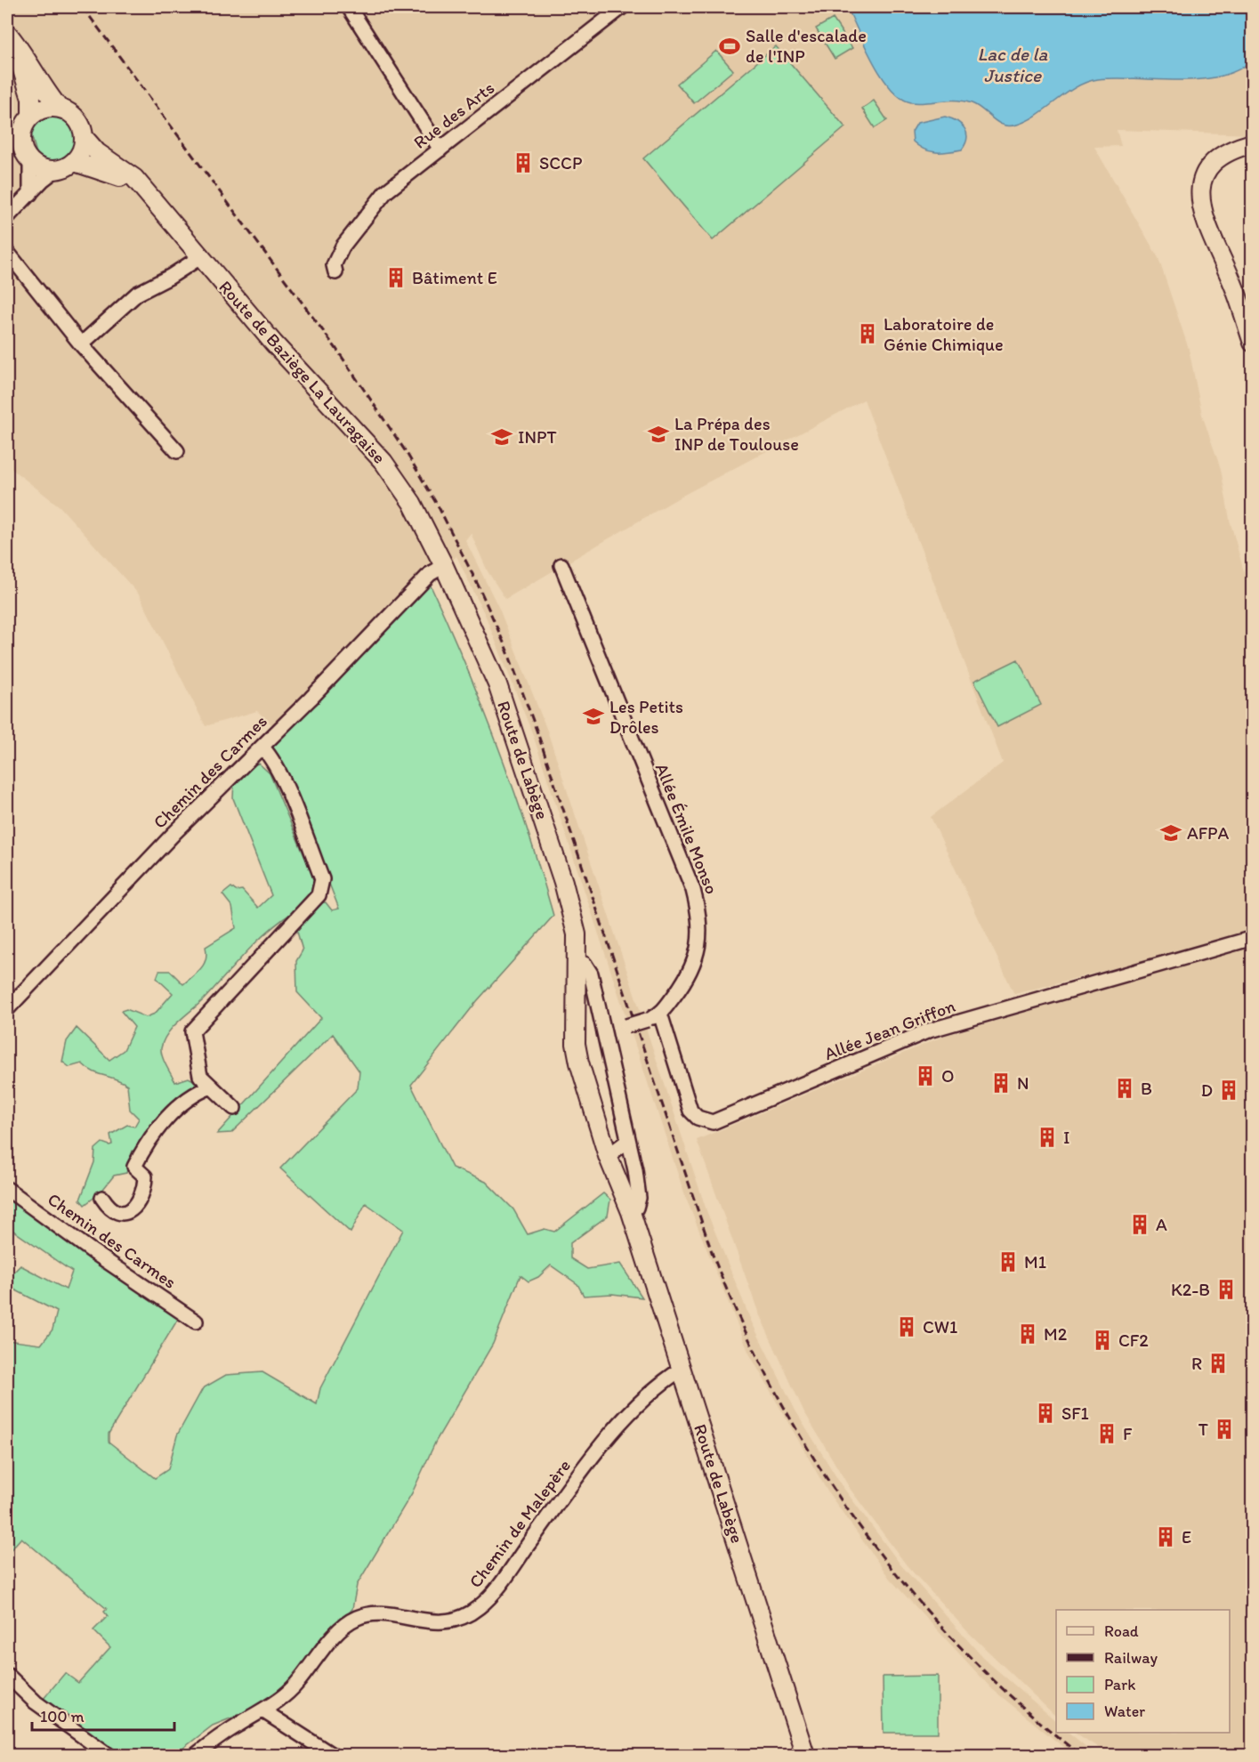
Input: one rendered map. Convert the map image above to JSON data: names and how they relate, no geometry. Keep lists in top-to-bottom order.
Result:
{
  "streets": {
    "main road": ["Route de Baziège La Lauragaise", "Route de Labège"],
    "street": [
      "Rue des Arts",
      "Chemin des Carmes",
      "Allée Émile Monso",
      "Allée Jean Griffon",
      "Chemin de Malepère"
    ]
  },
  "crossings": [
    ["Route de Baziège La Lauragaise", "Route de Labège"],
    ["Route de Baziège La Lauragaise", "Chemin des Carmes"],
    ["Route de Labège", "Chemin des Carmes"],
    ["Route de Labège", "Chemin de Malepère"],
    ["Allée Émile Monso", "Allée Jean Griffon"]
  ],
  "water": ["Lac de la Justice"],
  "places": {
    "sports": ["Salle d'escalade de l'INP"],
    "building": [
      "SCCP",
      "Bâtiment E",
      "Laboratoire de Génie Chimique",
      "O",
      "N",
      "B",
      "D",
      "I",
      "A",
      "M1",
      "K2-B",
      "CW1",
      "M2",
      "CF2",
      "R",
      "SF1",
      "T",
      "F",
      "E"
    ],
    "school or university": [
      "La Prépa des INP de Toulouse",
      "INPT",
      "Les Petits Drôles",
      "AFPA"
    ]
  },
  "legend": [
    "Road",
    "Railway",
    "Park",
    "Water"
  ],
  "scale_bar": "100 m"
}
